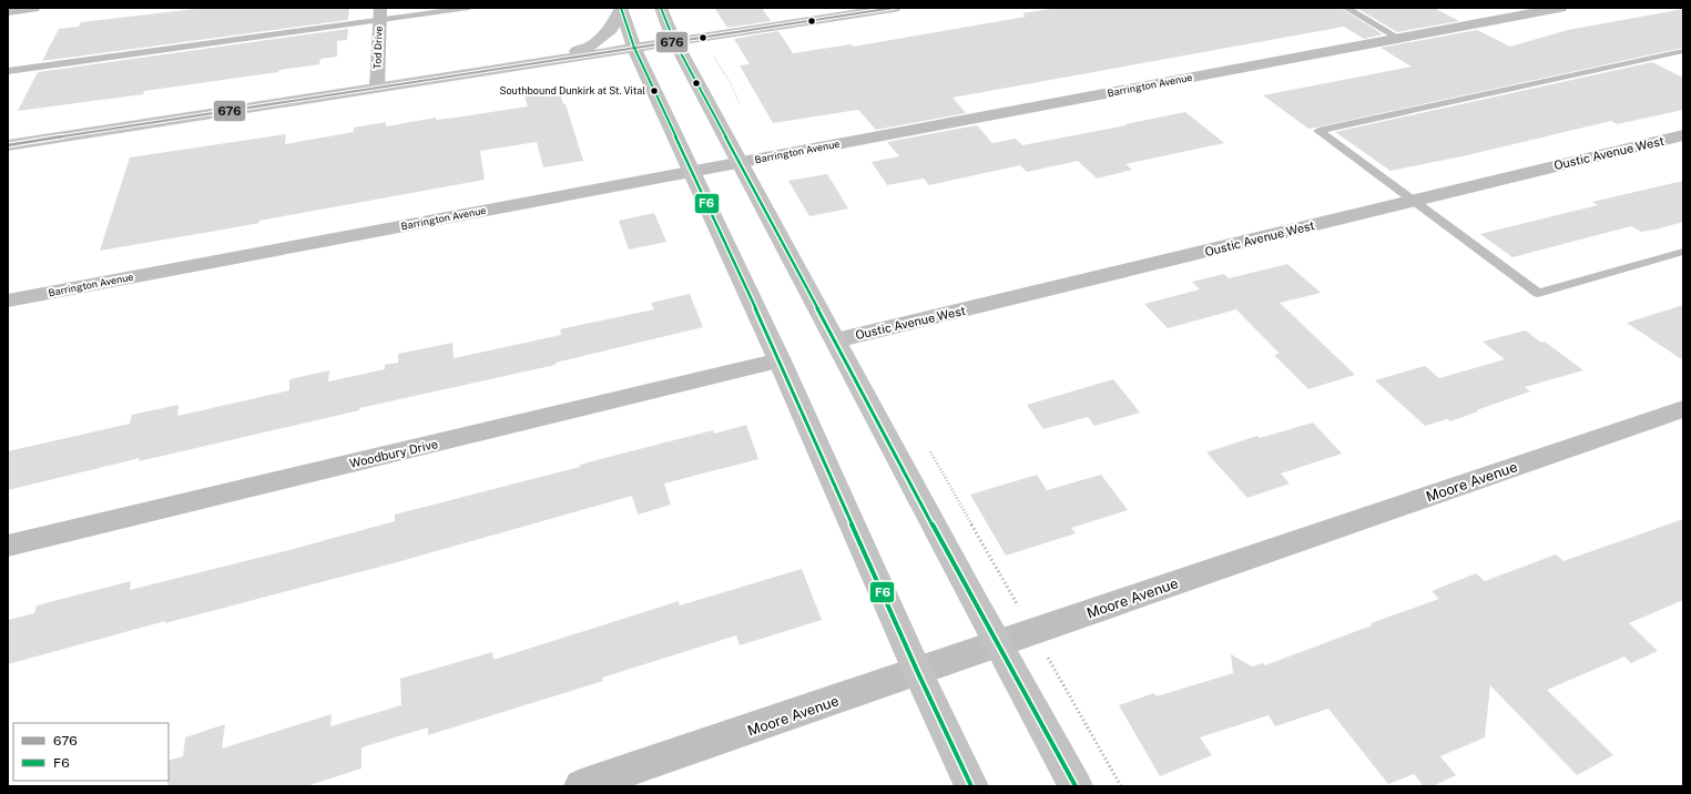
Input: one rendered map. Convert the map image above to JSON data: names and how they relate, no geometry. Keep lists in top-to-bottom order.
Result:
{
  "streets": {
    "street": [
      "Tod Drive",
      "Barrington Avenue",
      "Oustic Avenue West",
      "Woodbury Drive",
      "Moore Avenue"
    ]
  },
  "places": ["Southbound Dunkirk at St. Vital"],
  "lines": ["transit line 676", "transit line F6"],
  "legend": ["676", "F6"]
}
